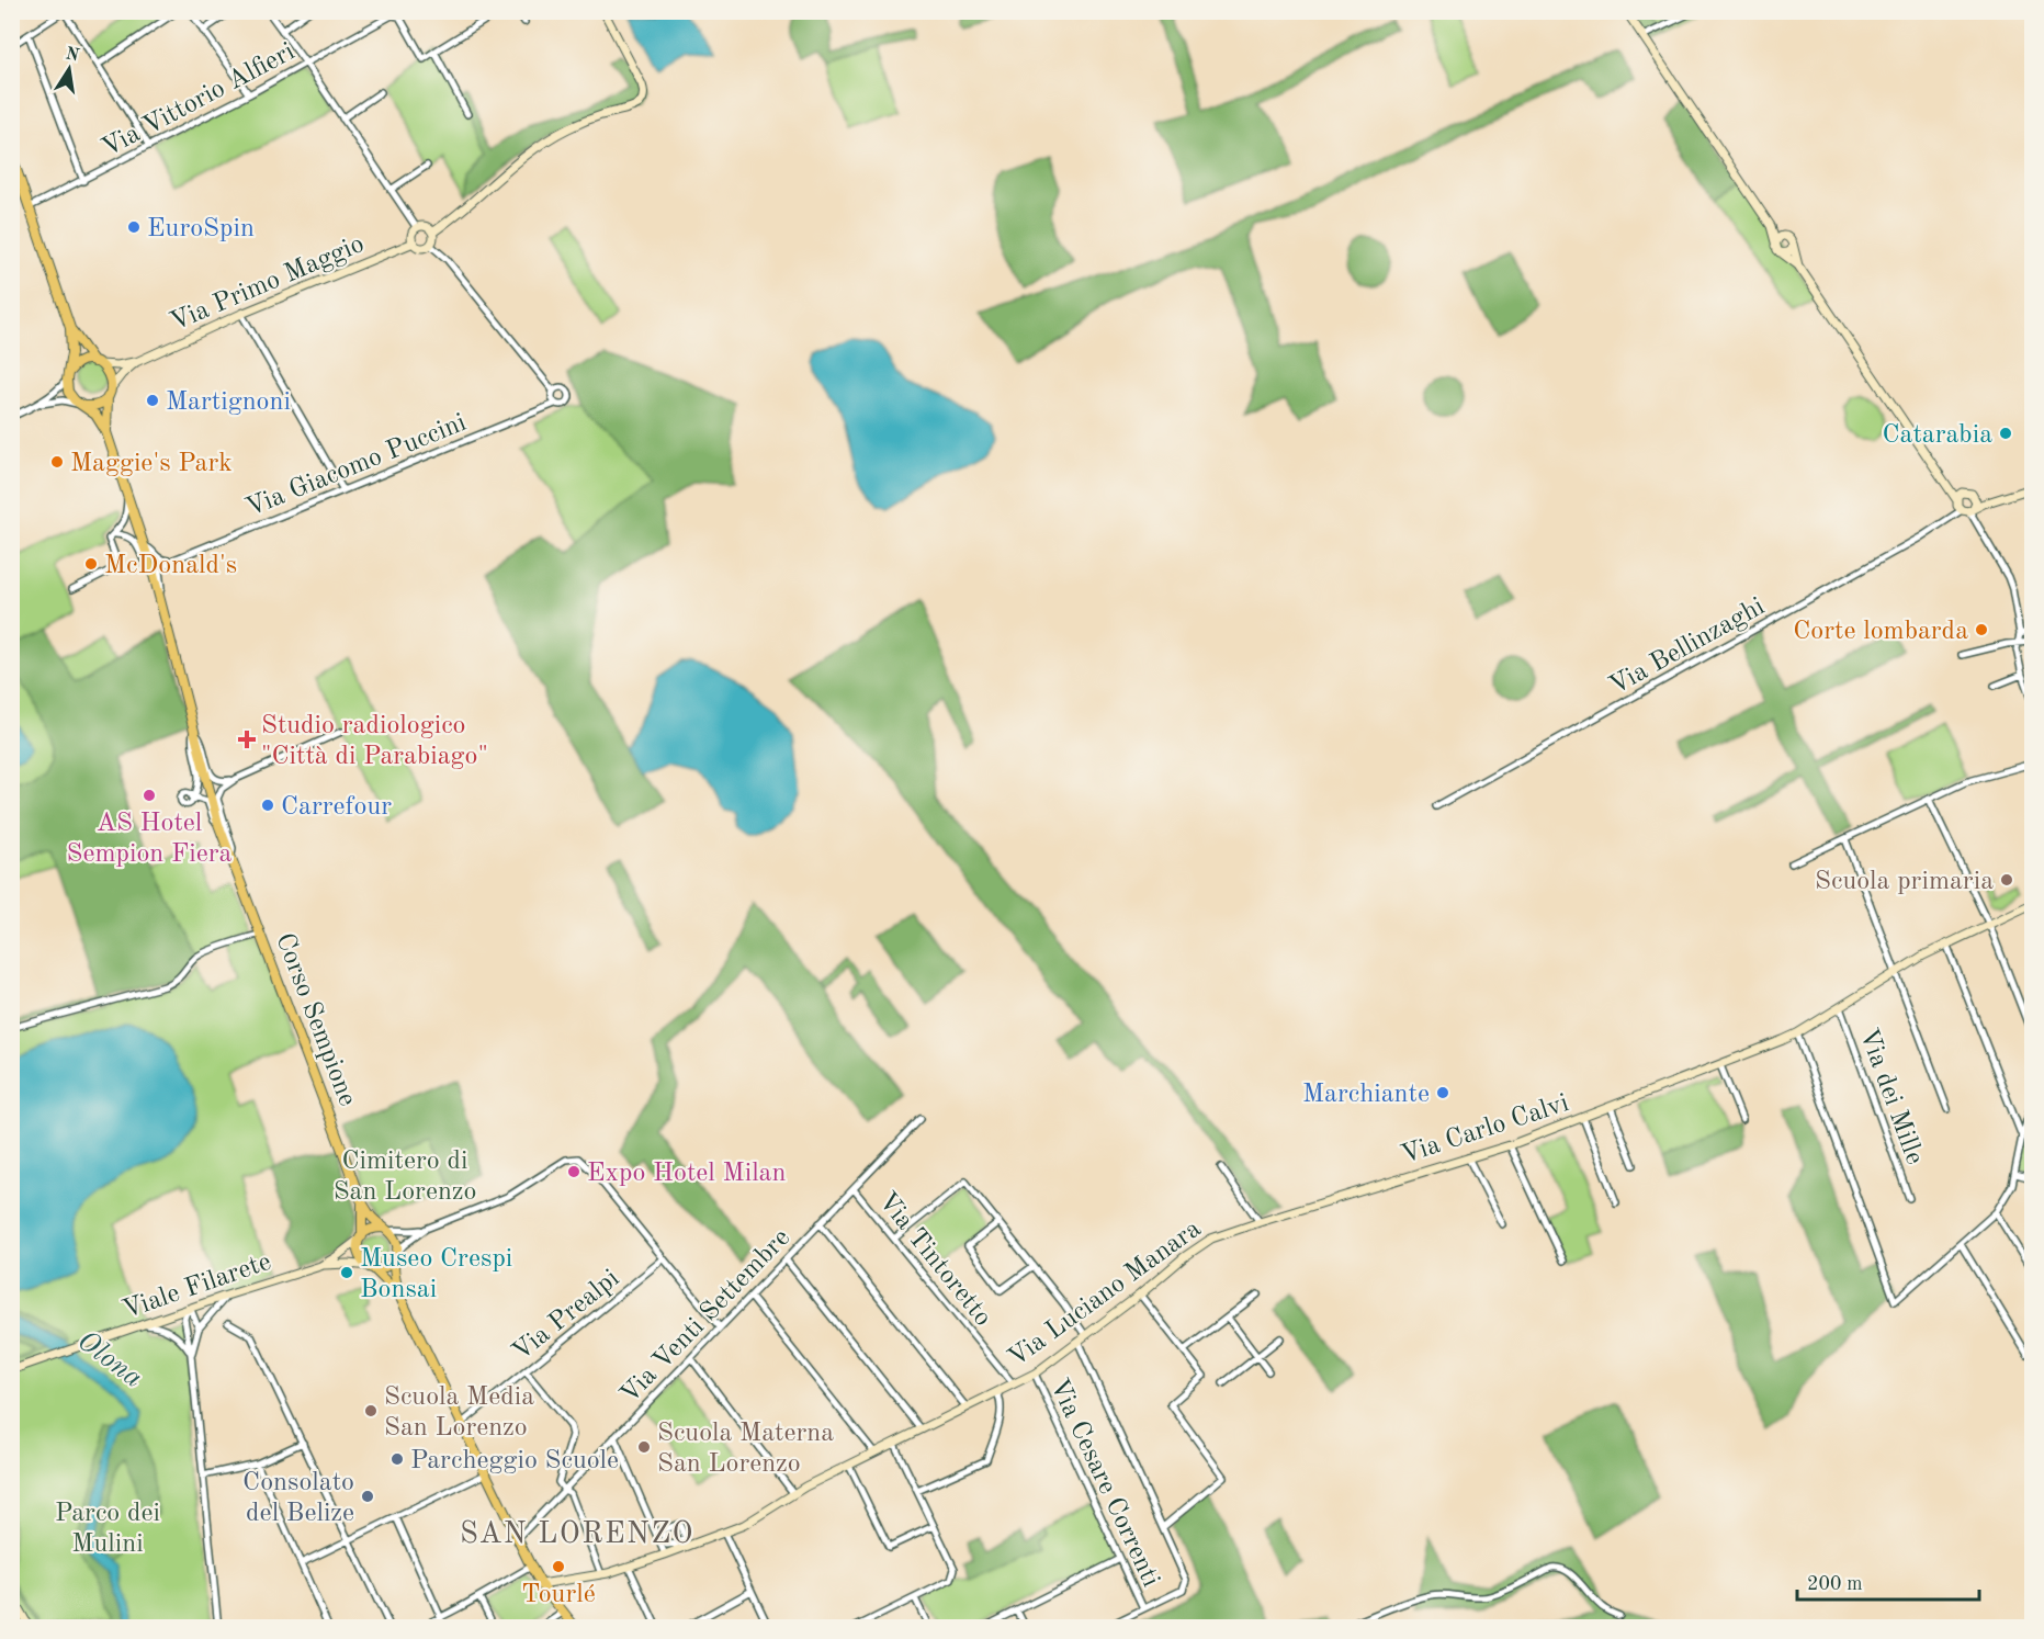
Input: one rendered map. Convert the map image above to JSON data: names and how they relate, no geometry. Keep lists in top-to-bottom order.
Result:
{
  "streets": {
    "main road": ["Corso Sempione"],
    "street": [
      "Via Vittorio Alfieri",
      "Via Primo Maggio",
      "Via Giacomo Puccini",
      "Via Bellinzaghi",
      "Via dei Mille",
      "Via Carlo Calvi",
      "Via Tintoretto",
      "Viale Filarete",
      "Via Luciano Manara",
      "Via Prealpi",
      "Via Venti Settembre",
      "Via Cesare Correnti"
    ]
  },
  "crossings": [
    ["Via Primo Maggio", "Corso Sempione"],
    ["Corso Sempione", "Viale Filarete"],
    ["Via dei Mille", "Via Carlo Calvi"],
    ["Via Carlo Calvi", "Via Luciano Manara"],
    ["Via Tintoretto", "Via Luciano Manara"],
    ["Via Tintoretto", "Via Venti Settembre"],
    ["Via Luciano Manara", "Via Cesare Correnti"]
  ],
  "districts": ["SAN LORENZO"],
  "water": ["Olona"],
  "parks": ["Cimitero di San Lorenzo", "Parco dei Mulini"],
  "places": {
    "other": [
      "EuroSpin",
      "Martignoni",
      "Catarabia",
      "Maggie's Park",
      "McDonald's",
      "Corte lombarda",
      "AS Hotel Sempion Fiera",
      "Carrefour",
      "Scuola primaria",
      "Marchiante",
      "Expo Hotel Milan",
      "Museo Crespi Bonsai",
      "Scuola Media San Lorenzo",
      "Scuola Materna San Lorenzo",
      "Parcheggio Scuole",
      "Consolato del Belize",
      "Tourlé"
    ],
    "health": ["Studio radiologico \"Città di Parabiago\""]
  },
  "scale_bar": "200 m",
  "north": "top"
}
